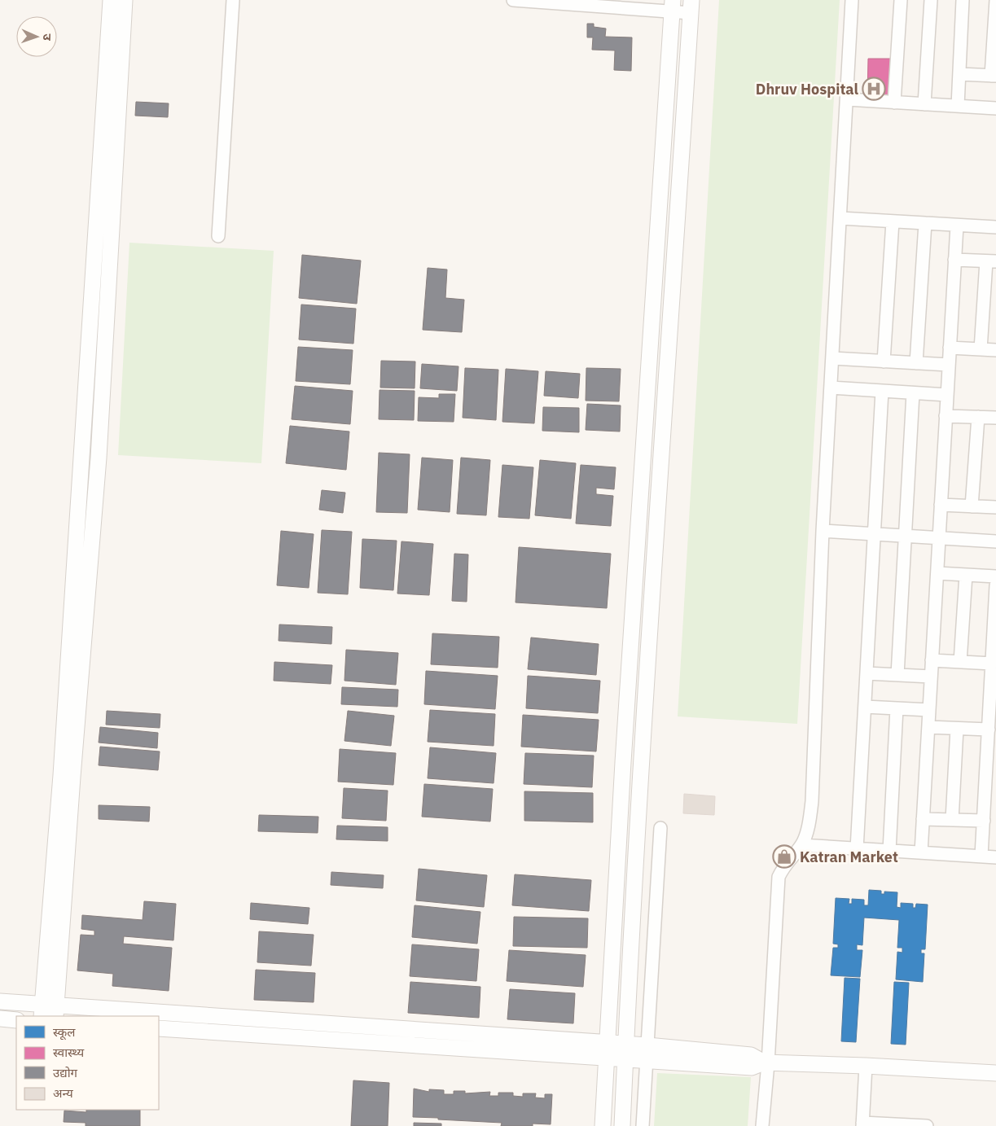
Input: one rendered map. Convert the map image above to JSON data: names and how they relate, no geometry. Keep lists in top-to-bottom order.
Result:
{
  "places": {
    "hospital": ["Dhruv Hospital"],
    "shop": ["Katran Market"]
  },
  "legend": [
    "स्कूल",
    "स्वास्थ्य",
    "उद्योग",
    "अन्य"
  ],
  "north": "right"
}
